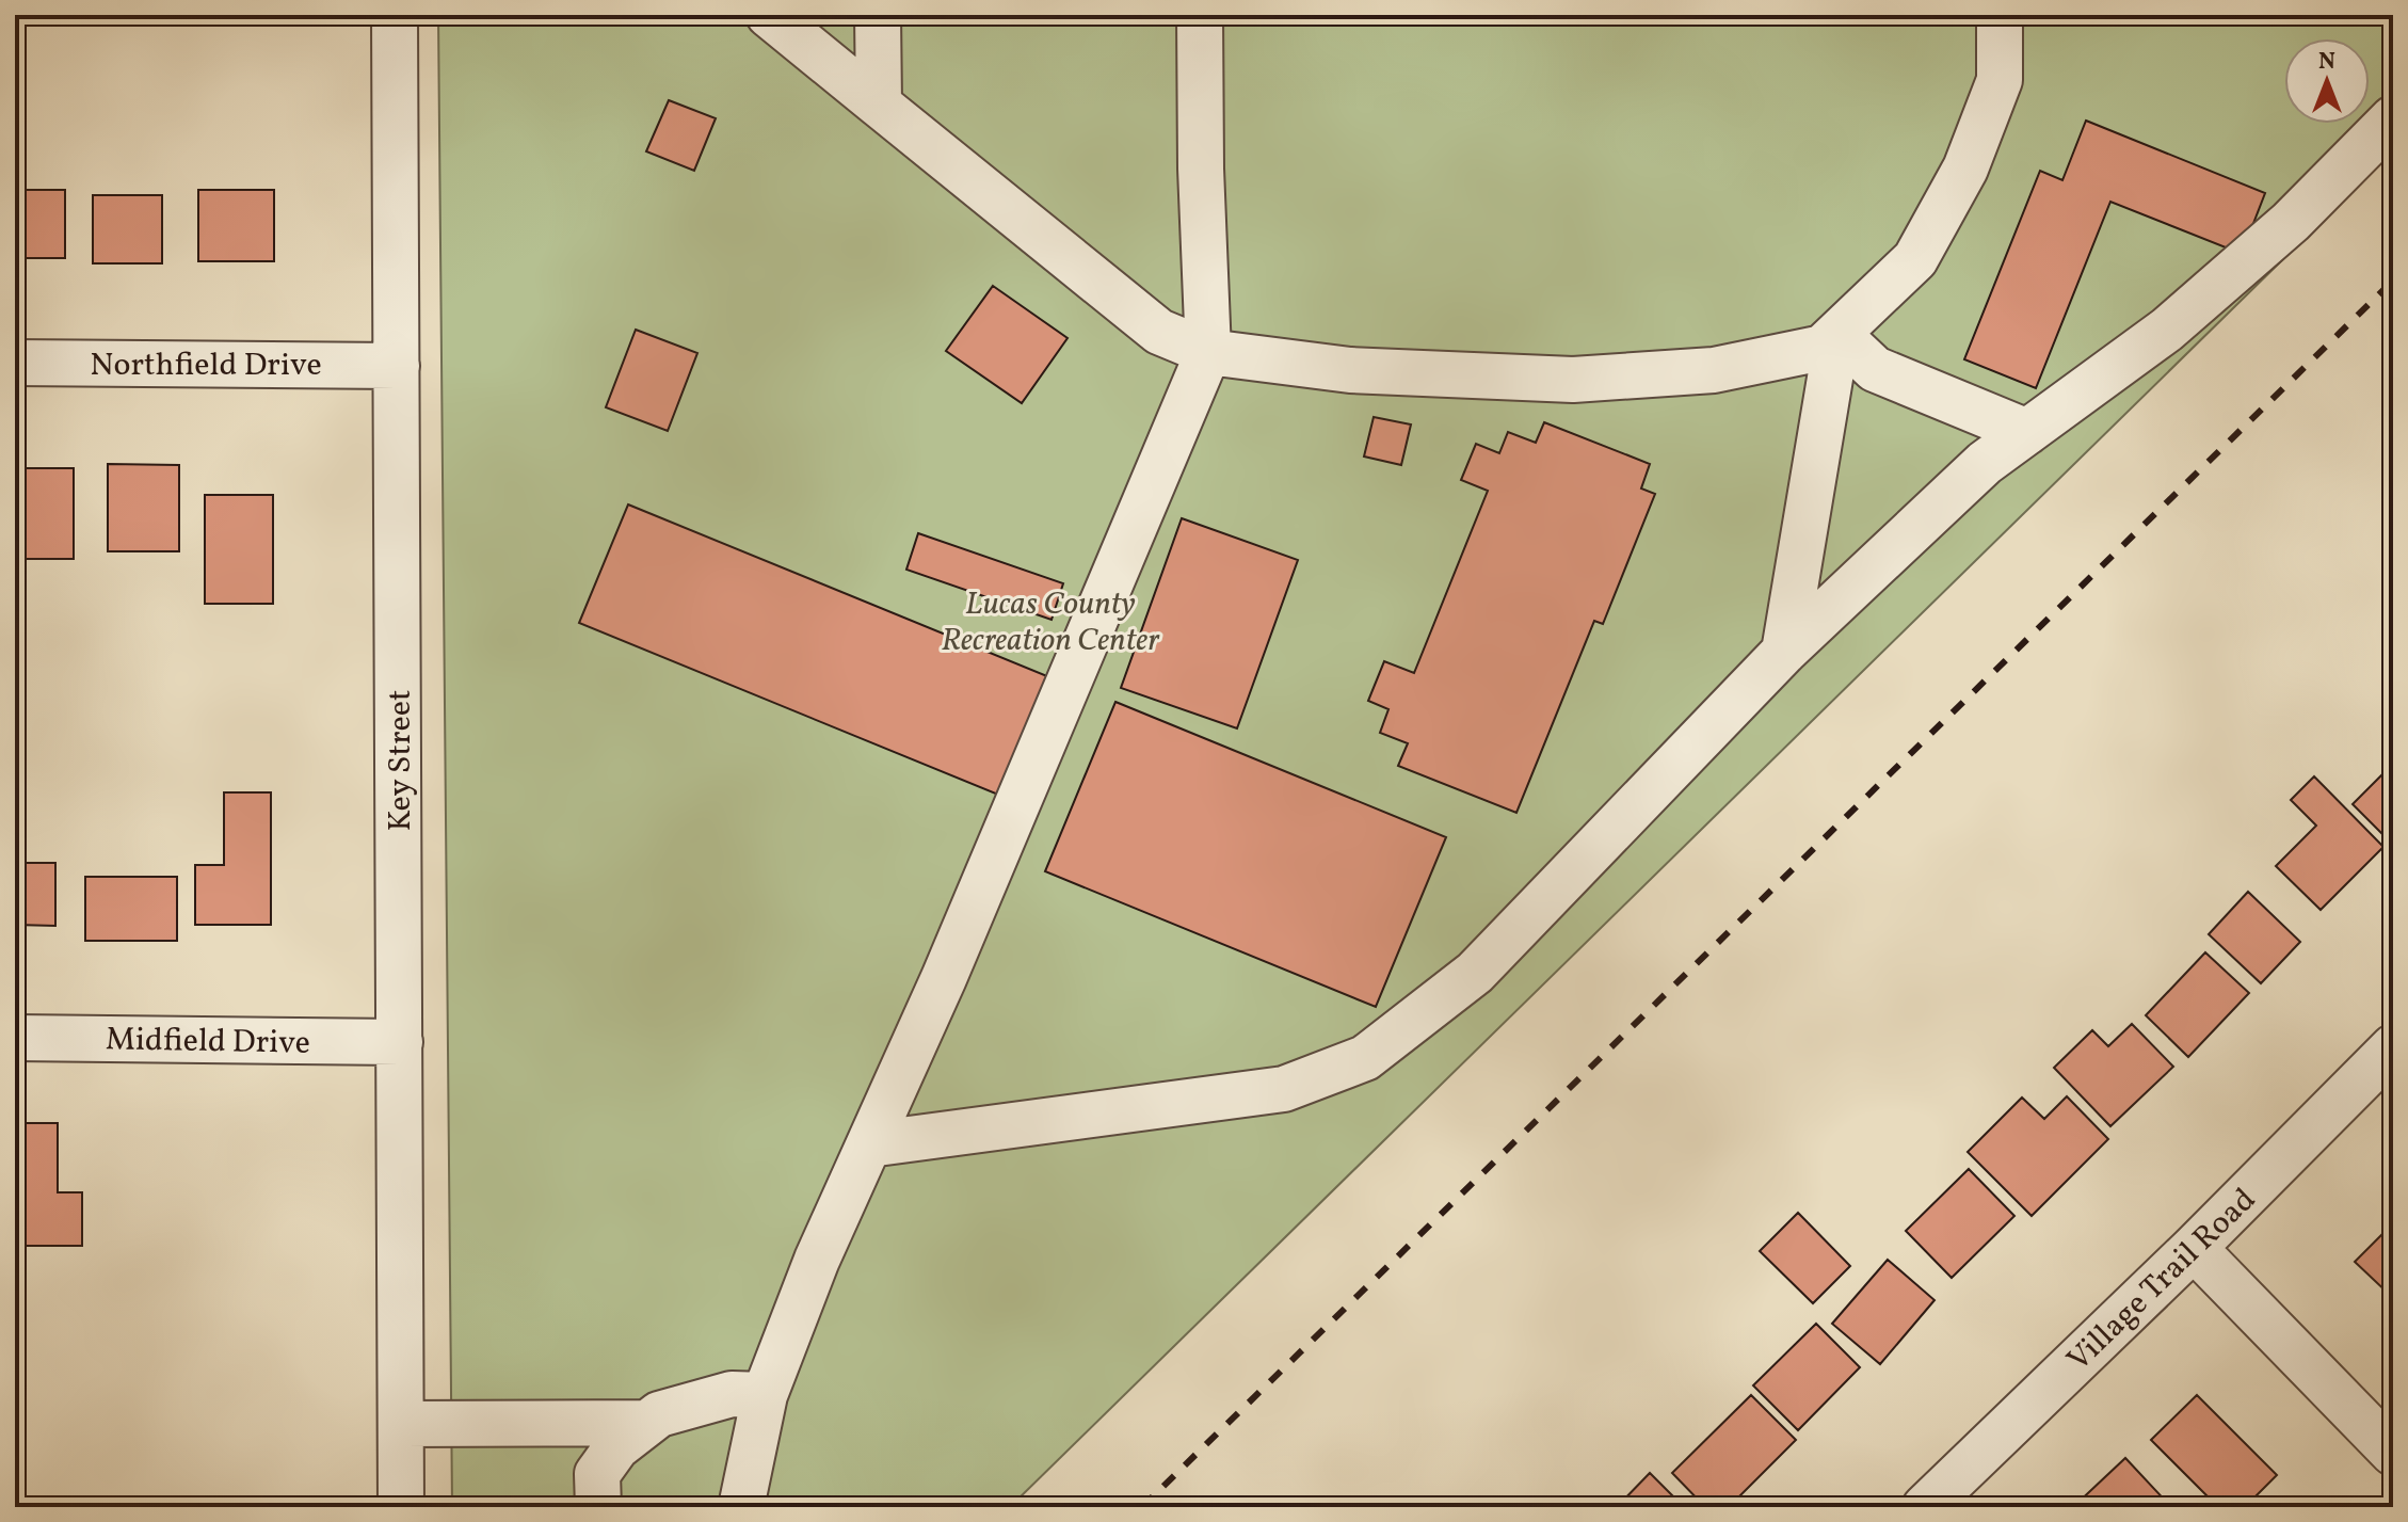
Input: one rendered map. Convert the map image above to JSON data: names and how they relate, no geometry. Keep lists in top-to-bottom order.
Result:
{
  "streets": {
    "street": [
      "Northfield Drive",
      "Key Street",
      "Midfield Drive",
      "Village Trail Road"
    ]
  },
  "crossings": [
    ["Northfield Drive", "Key Street"],
    ["Key Street", "Midfield Drive"]
  ],
  "parks": ["Lucas County Recreation Center"],
  "north": "top"
}
